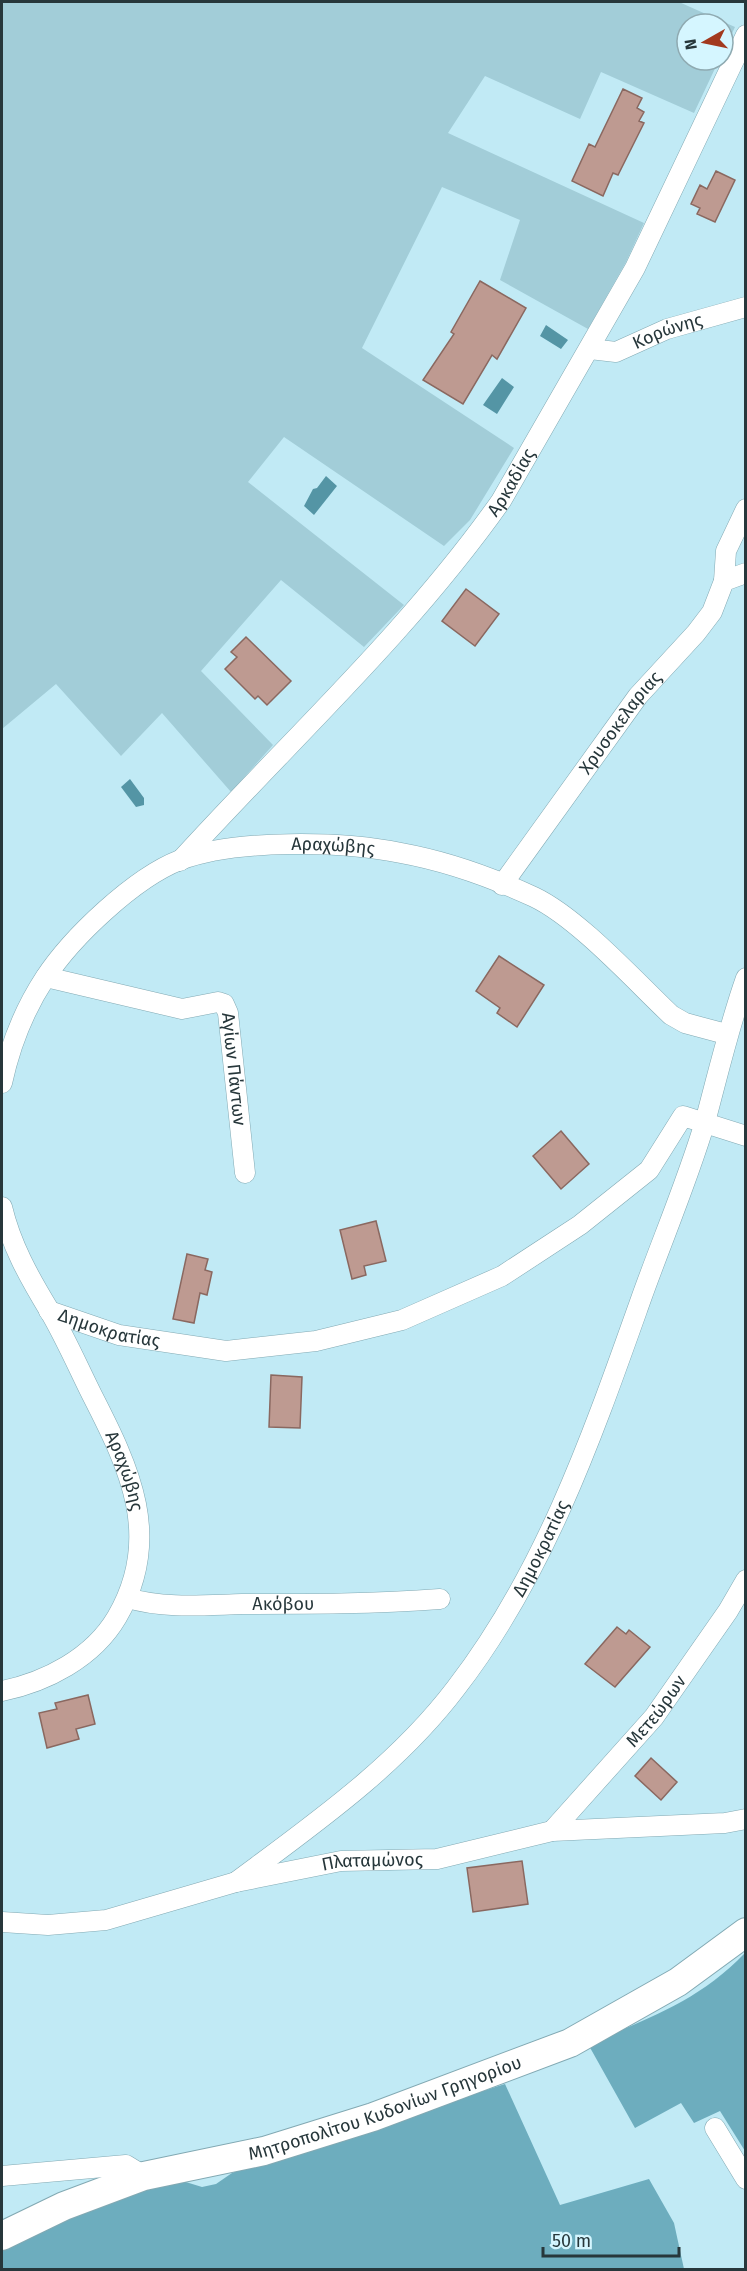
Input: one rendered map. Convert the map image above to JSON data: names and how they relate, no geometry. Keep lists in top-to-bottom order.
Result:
{
  "streets": {
    "street": [
      "Κορώνης",
      "Αρκαδίας",
      "Χρυσοκελαριας",
      "Αραχώβης",
      "Αγίων Πάντων",
      "Δημοκρατίας",
      "Ακόβου",
      "Μετεώρων",
      "Πλαταμώνος",
      "Μητροπολίτου Κυδονίων Γρηγορίου"
    ]
  },
  "crossings": [
    ["Κορώνης", "Αρκαδίας"],
    ["Αρκαδίας", "Αραχώβης"],
    ["Χρυσοκελαριας", "Αραχώβης"],
    ["Αραχώβης", "Αγίων Πάντων"],
    ["Αραχώβης", "Δημοκρατίας"],
    ["Αραχώβης", "Ακόβου"],
    ["Δημοκρατίας", "Πλαταμώνος"],
    ["Μετεώρων", "Πλαταμώνος"]
  ],
  "scale_bar": "50 m",
  "north": "left"
}
